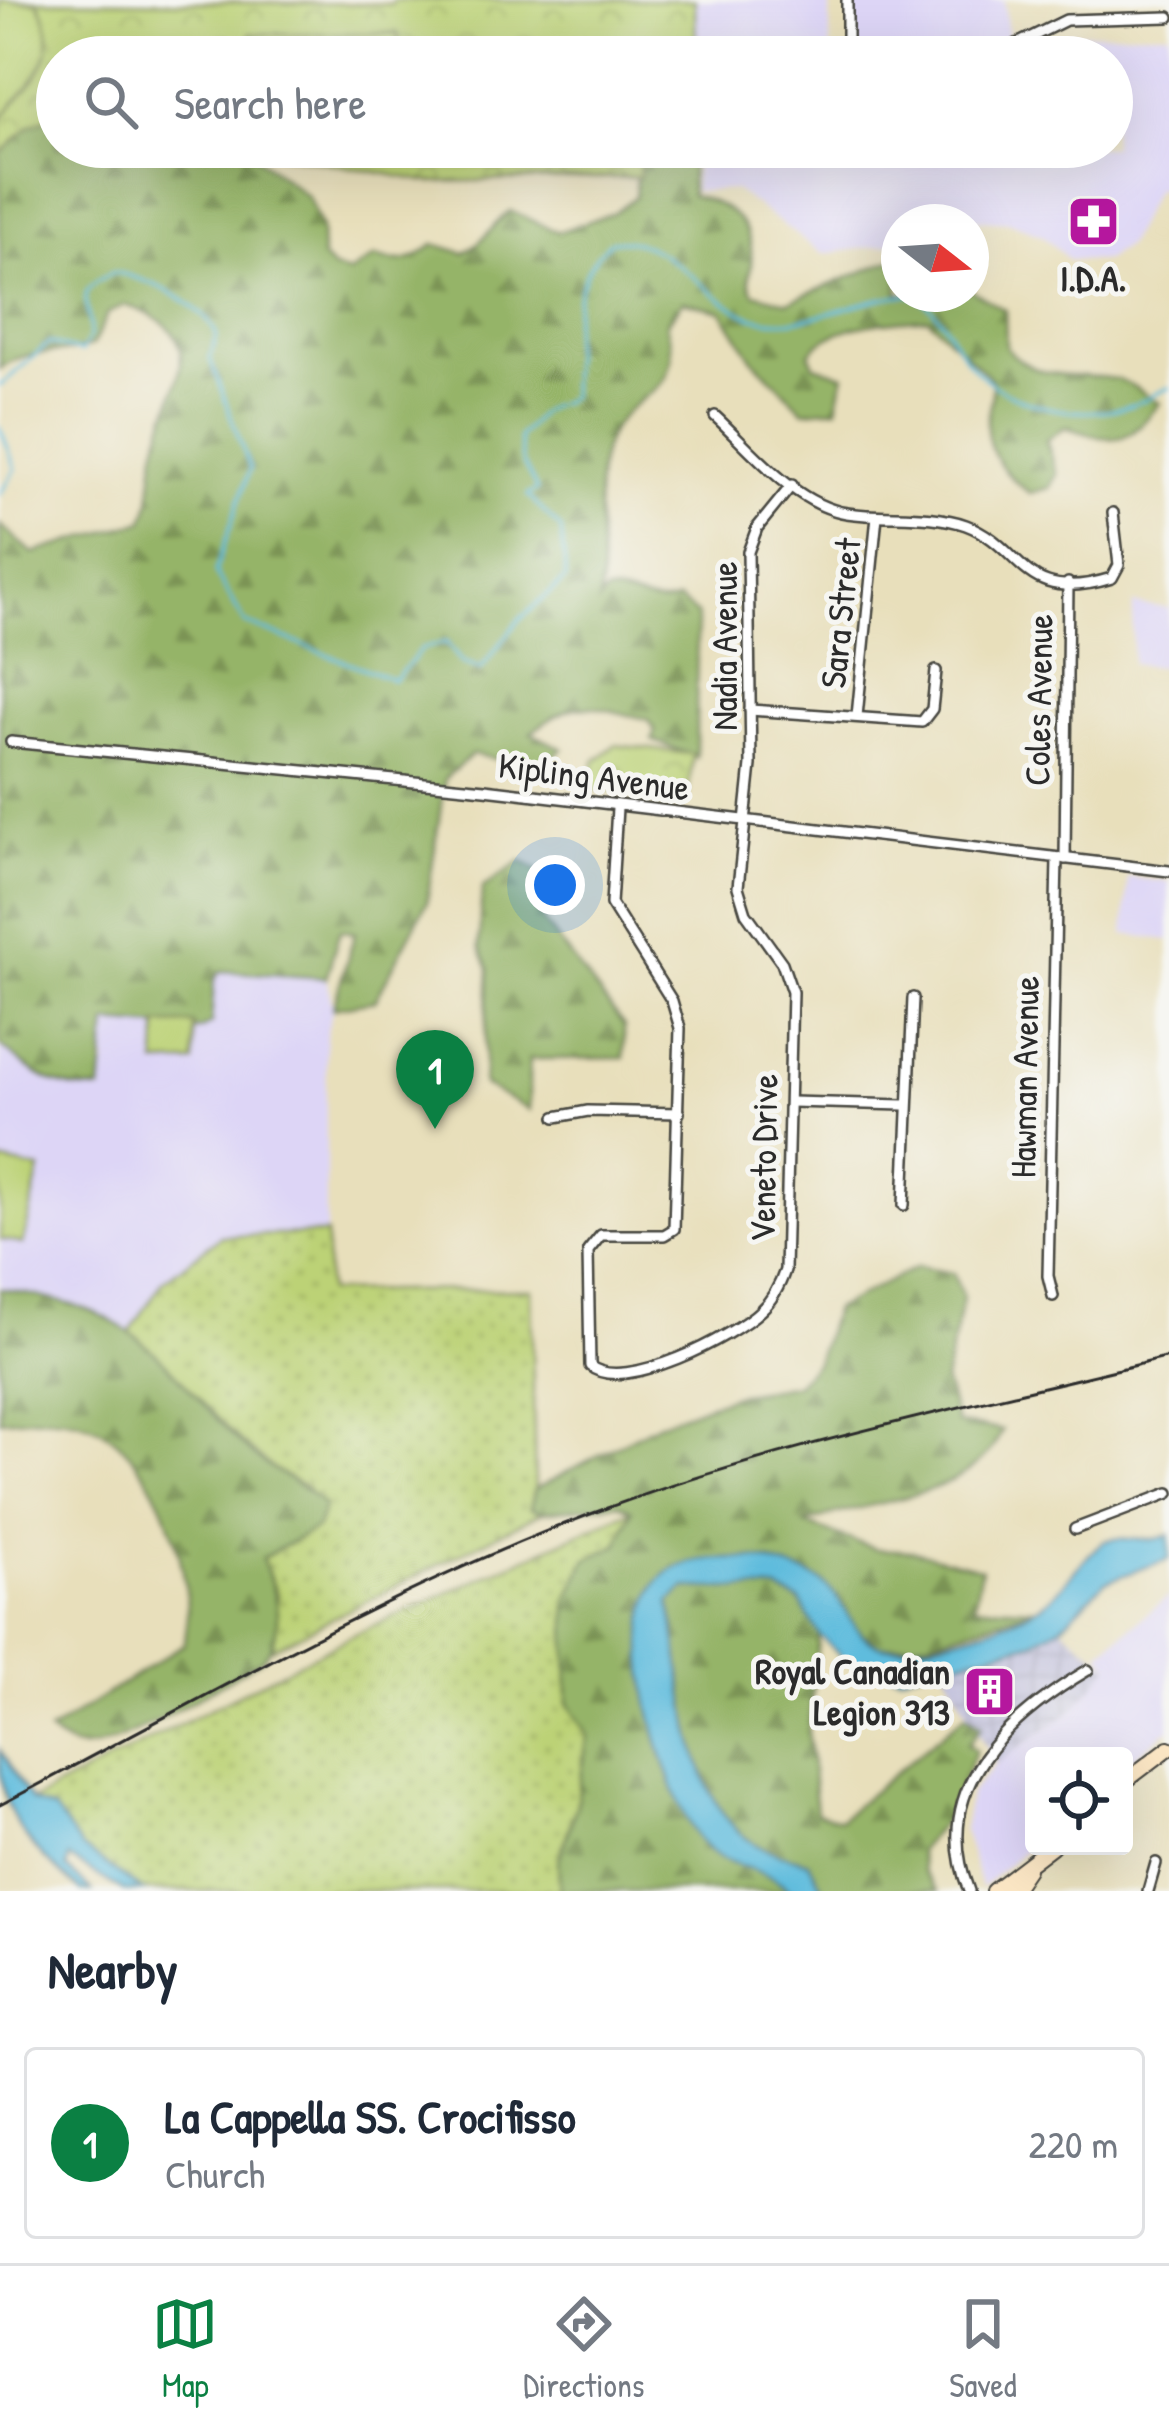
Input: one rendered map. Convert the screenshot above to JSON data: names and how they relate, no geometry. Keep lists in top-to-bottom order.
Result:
{
  "streets": {
    "street": [
      "Sara Street",
      "Nadia Avenue",
      "Coles Avenue",
      "Kipling Avenue",
      "Hawman Avenue",
      "Veneto Drive"
    ]
  },
  "crossings": [
    ["Nadia Avenue", "Kipling Avenue"],
    ["Nadia Avenue", "Veneto Drive"],
    ["Coles Avenue", "Kipling Avenue"],
    ["Coles Avenue", "Hawman Avenue"],
    ["Kipling Avenue", "Hawman Avenue"],
    ["Kipling Avenue", "Veneto Drive"]
  ],
  "places": {
    "pharmacy": ["I.D.A."],
    "building": ["Royal Canadian Legion 313"]
  },
  "north": "right",
  "page": {
    "search": "Search here",
    "pins": "1",
    "heading": "Nearby",
    "list": [
      {
        "mark": "1",
        "name": "La Cappella SS. Crocifisso",
        "note": "Church",
        "value": "220 m"
      }
    ],
    "nav": ["Map", "Directions", "Saved"]
  }
}
